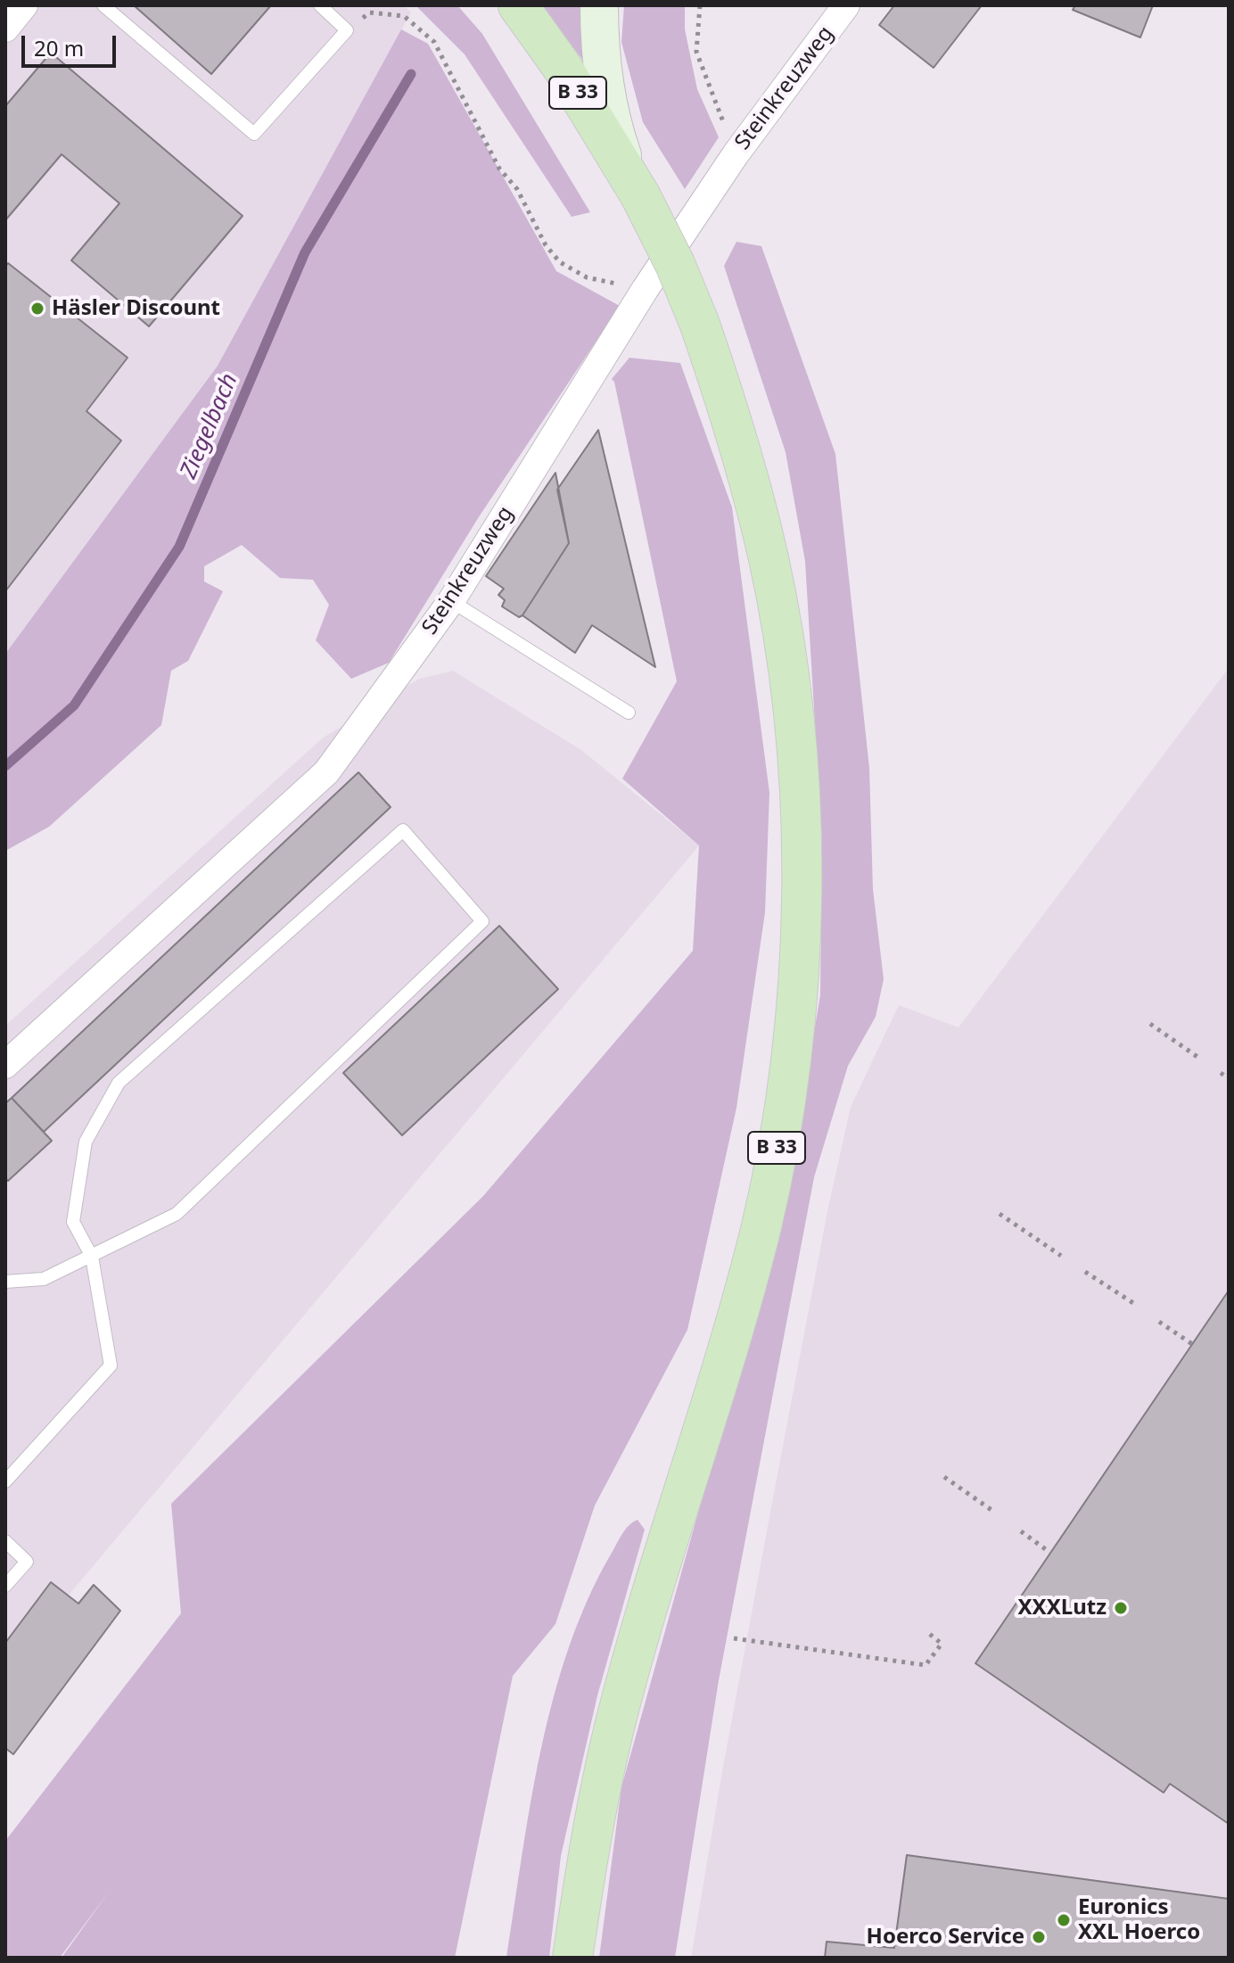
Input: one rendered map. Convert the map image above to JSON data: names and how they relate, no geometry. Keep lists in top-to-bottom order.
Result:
{
  "streets": {
    "main road": ["B 33"],
    "street": ["Steinkreuzweg"]
  },
  "water": ["Ziegelbach"],
  "places": [
    "Häsler Discount",
    "XXXLutz",
    "Euronics XXL Hoerco",
    "Hoerco Service"
  ],
  "scale_bar": "20 m"
}
